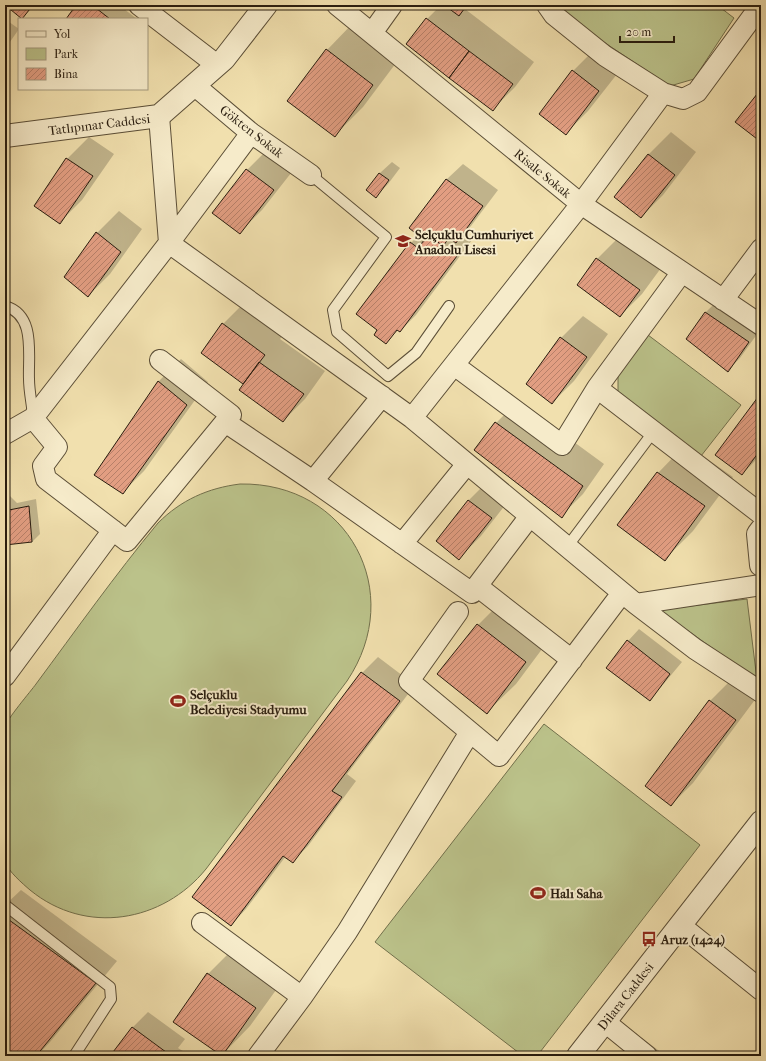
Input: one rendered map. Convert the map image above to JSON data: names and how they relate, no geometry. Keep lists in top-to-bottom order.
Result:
{
  "streets": {
    "street": [
      "Tatlıpınar Caddesi",
      "Gökten Sokak",
      "Risale Sokak",
      "Dilara Caddesi"
    ]
  },
  "crossings": [
    ["Tatlıpınar Caddesi", "Gökten Sokak"]
  ],
  "places": {
    "school or university": ["Selçuklu Cumhuriyet Anadolu Lisesi"],
    "sports": ["Selçuklu Belediyesi Stadyumu", "Halı Saha"],
    "bus stop": ["Aruz (1424)"]
  },
  "legend": ["Yol", "Park", "Bina"],
  "scale_bar": "20 m"
}
